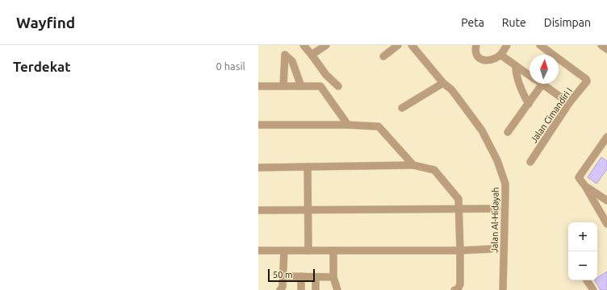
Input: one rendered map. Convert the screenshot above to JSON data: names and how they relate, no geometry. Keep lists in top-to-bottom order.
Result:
{
  "streets": {
    "street": ["Jalan Cimandiri I", "Jalan Al-Hidayah"]
  },
  "scale_bar": "50 m",
  "north": "top",
  "page": {
    "header": "Wayfind",
    "nav": ["Peta", "Rute", "Disimpan"],
    "heading": ["Terdekat", "0 hasil"],
    "map_buttons": ["+", "−"],
    "scale": "50 m"
  }
}
